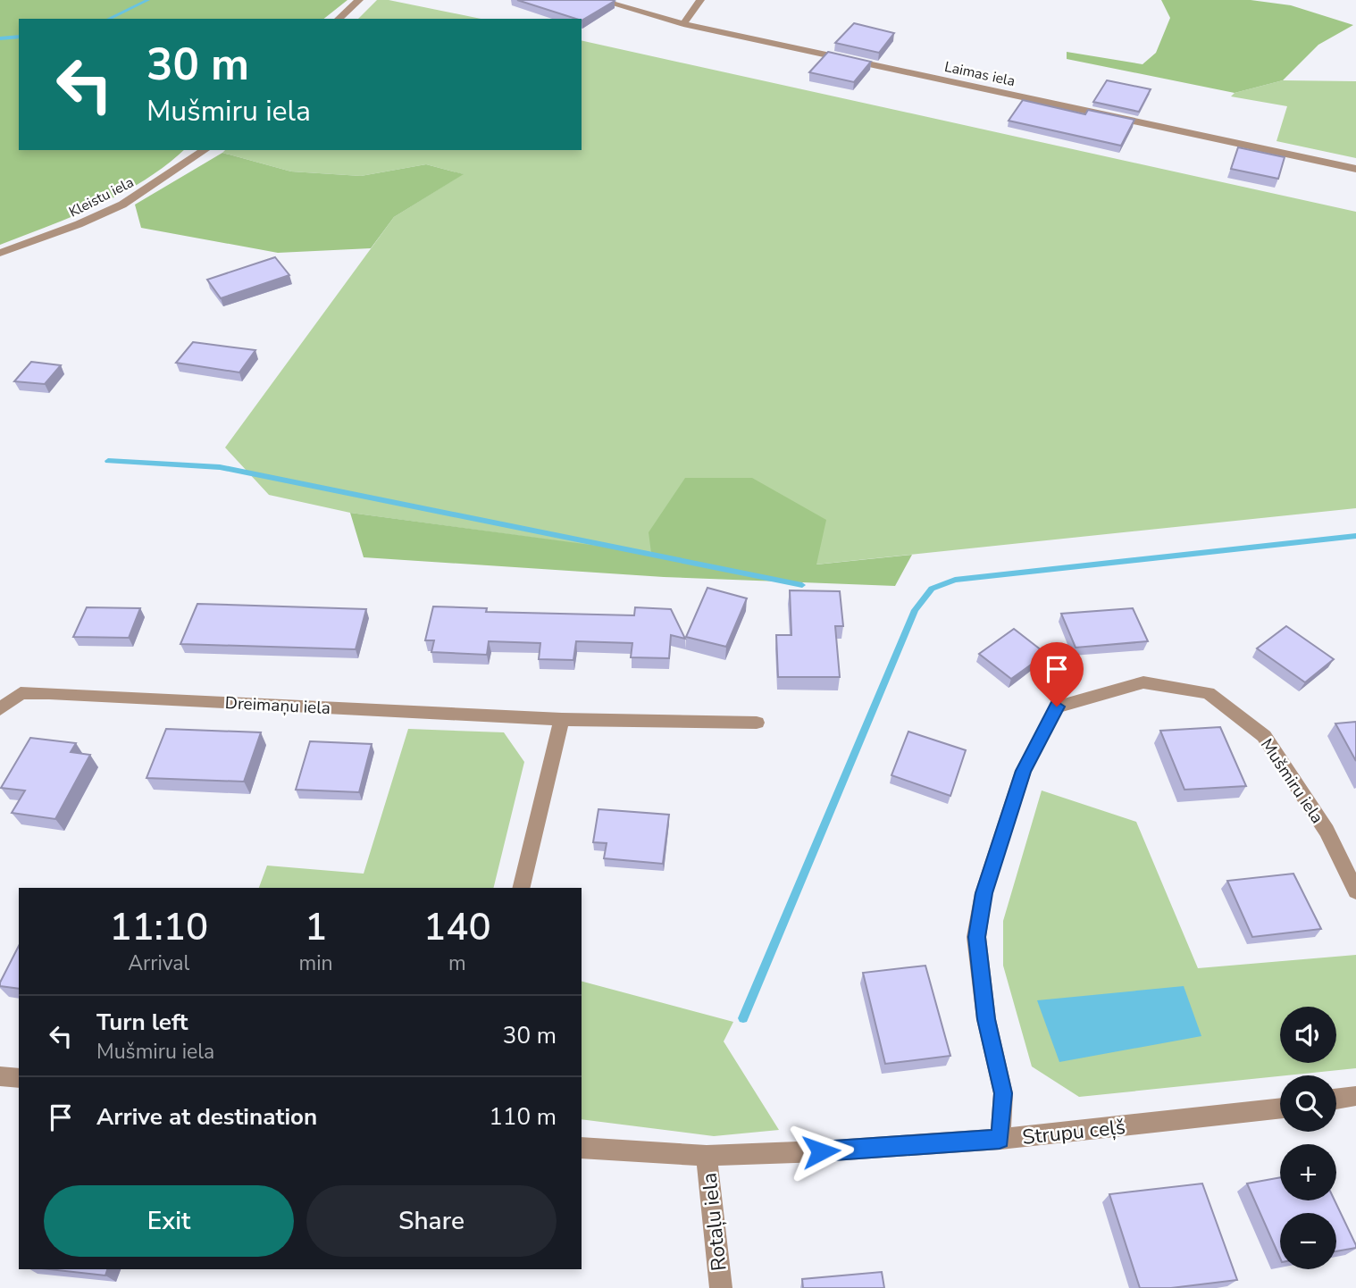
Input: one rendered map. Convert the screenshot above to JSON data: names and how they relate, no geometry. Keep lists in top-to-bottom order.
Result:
{
  "streets": {
    "street": [
      "Laimas iela",
      "Kleistu iela",
      "Dreimaņu iela",
      "Mušmiru iela",
      "Strupu ceļš",
      "Rotaļu iela"
    ]
  },
  "crossings": [
    ["Mušmiru iela", "Strupu ceļš"],
    ["Strupu ceļš", "Rotaļu iela"]
  ],
  "page": {
    "turn": ["30 m", "Mušmiru iela"],
    "eta": [
      "11:10",
      "Arrival",
      "1",
      "min",
      "140",
      "m"
    ],
    "list": [
      {
        "name": "Turn left",
        "note": "Mušmiru iela",
        "value": "30 m"
      },
      {
        "name": "Arrive at destination",
        "value": "110 m"
      }
    ],
    "map_buttons": ["+", "−"],
    "buttons": ["Exit", "Share"]
  }
}
